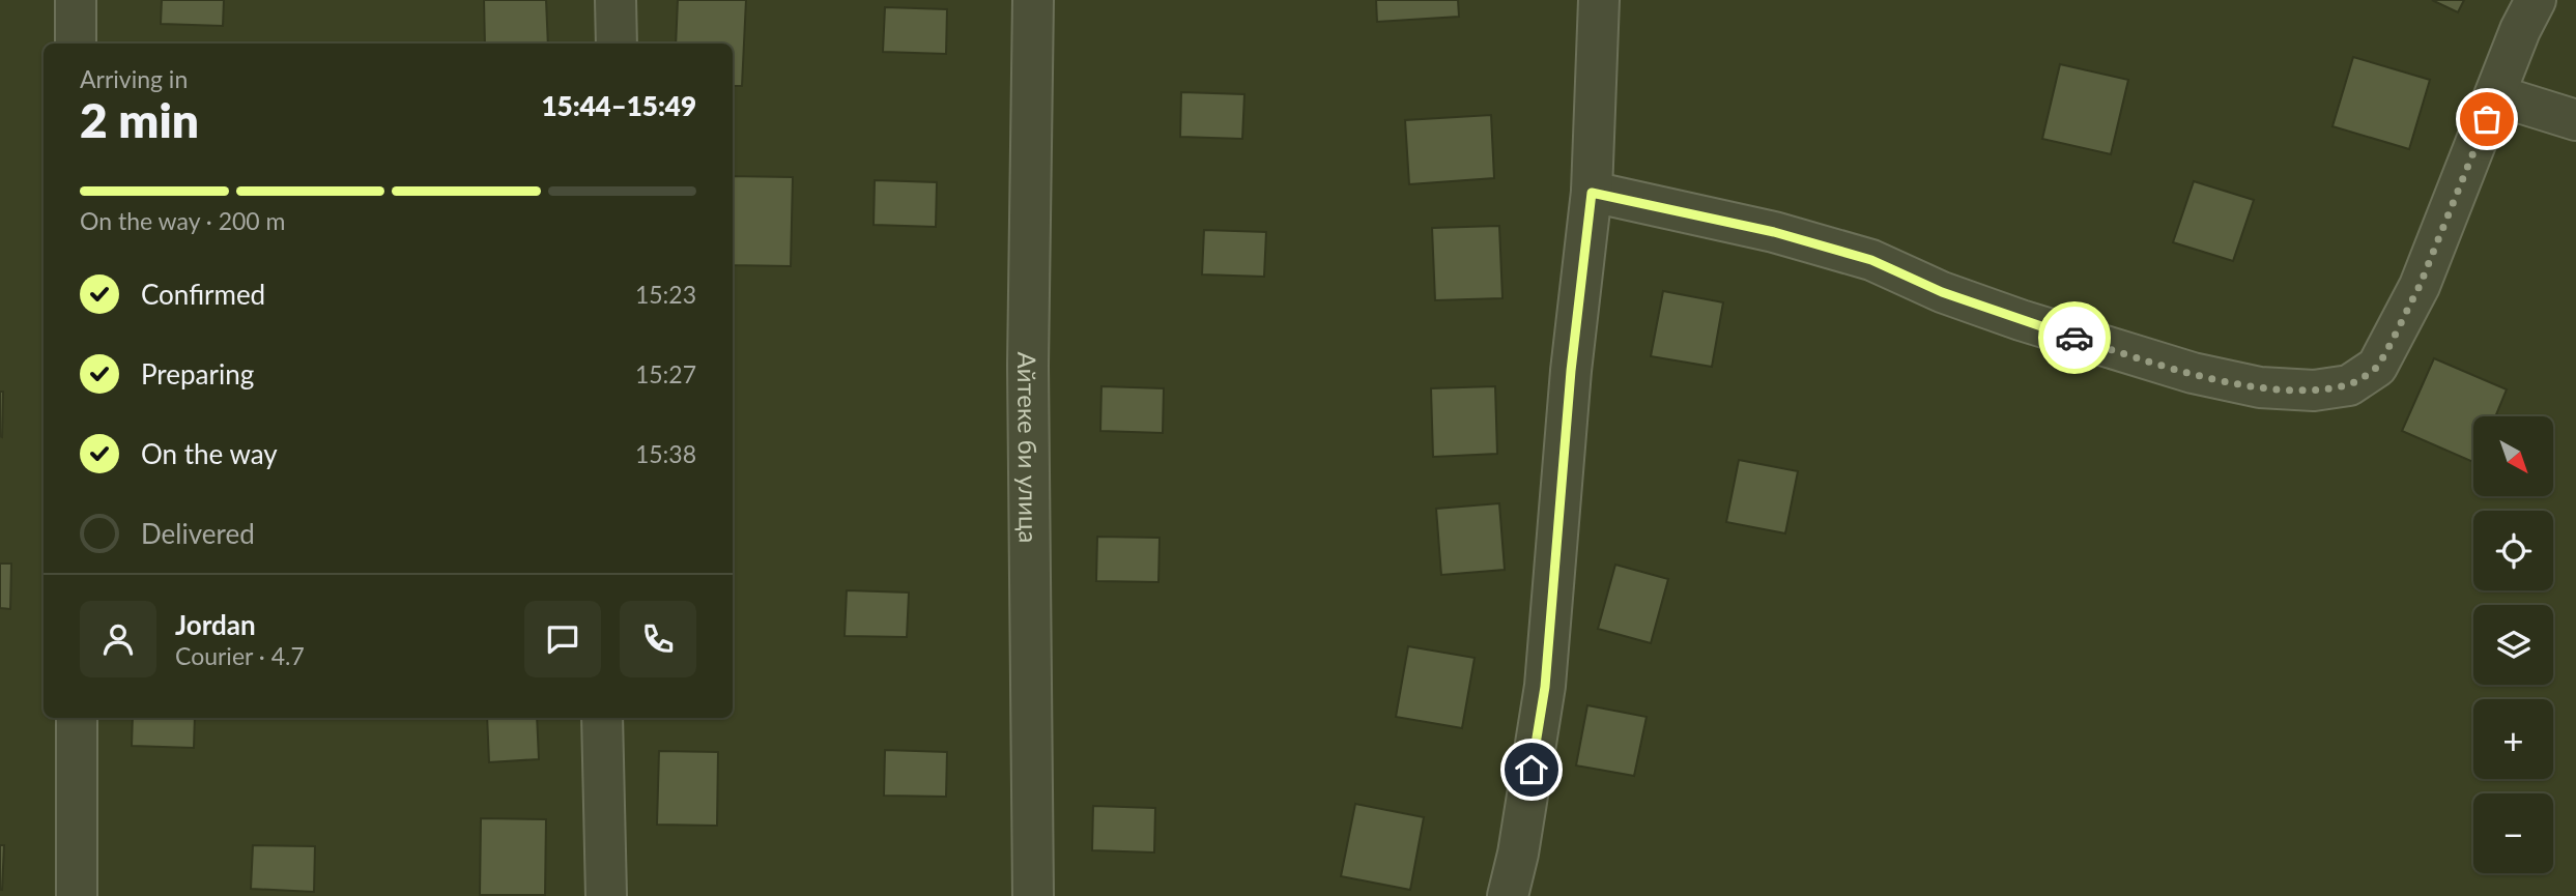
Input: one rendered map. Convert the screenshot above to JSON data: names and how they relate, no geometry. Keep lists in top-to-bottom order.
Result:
{
  "streets": {
    "street": ["Айтеке би улица"]
  },
  "north": "bottom right",
  "page": {
    "heading": ["2 min", "Arriving in", "15:44–15:49"],
    "panel": ["Jordan", "Courier · 4.7"],
    "bar": "On the way · 200 m",
    "list": [
      ["Confirmed", "15:23"],
      ["Preparing", "15:27"],
      ["On the way", "15:38"],
      "Delivered"
    ],
    "map_buttons": ["+", "−"]
  }
}
